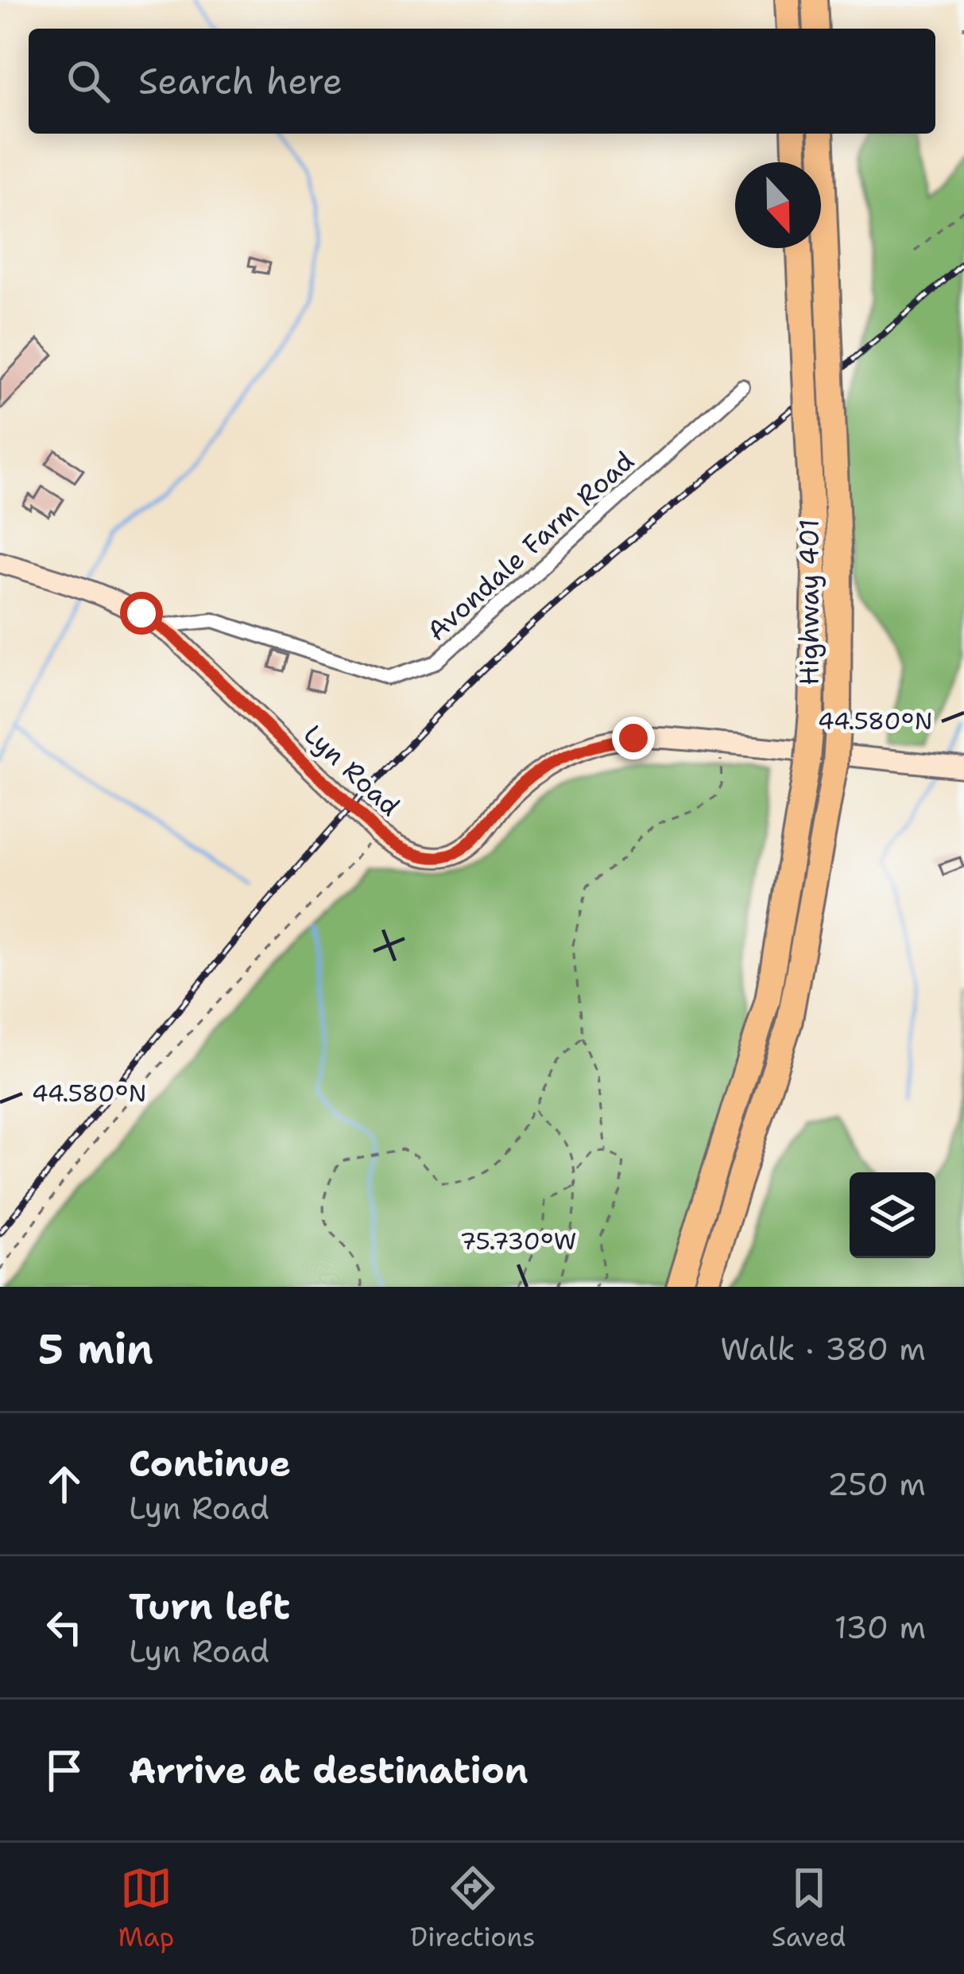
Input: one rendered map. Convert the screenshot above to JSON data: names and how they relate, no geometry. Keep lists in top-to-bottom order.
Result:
{
  "streets": {
    "highway": ["Highway 401"],
    "main road": ["Lyn Road"],
    "street": ["Avondale Farm Road"]
  },
  "crossings": [
    ["Avondale Farm Road", "Lyn Road"]
  ],
  "north": "bottom",
  "page": {
    "search": "Search here",
    "heading": ["5 min", "Walk · 380 m"],
    "list": [
      ["Continue", "Lyn Road", "250 m"],
      ["Turn left", "Lyn Road", "130 m"],
      "Arrive at destination"
    ],
    "nav": ["Map", "Directions", "Saved"]
  },
  "coordinates": ["44.580°N", "75.730°W"]
}
